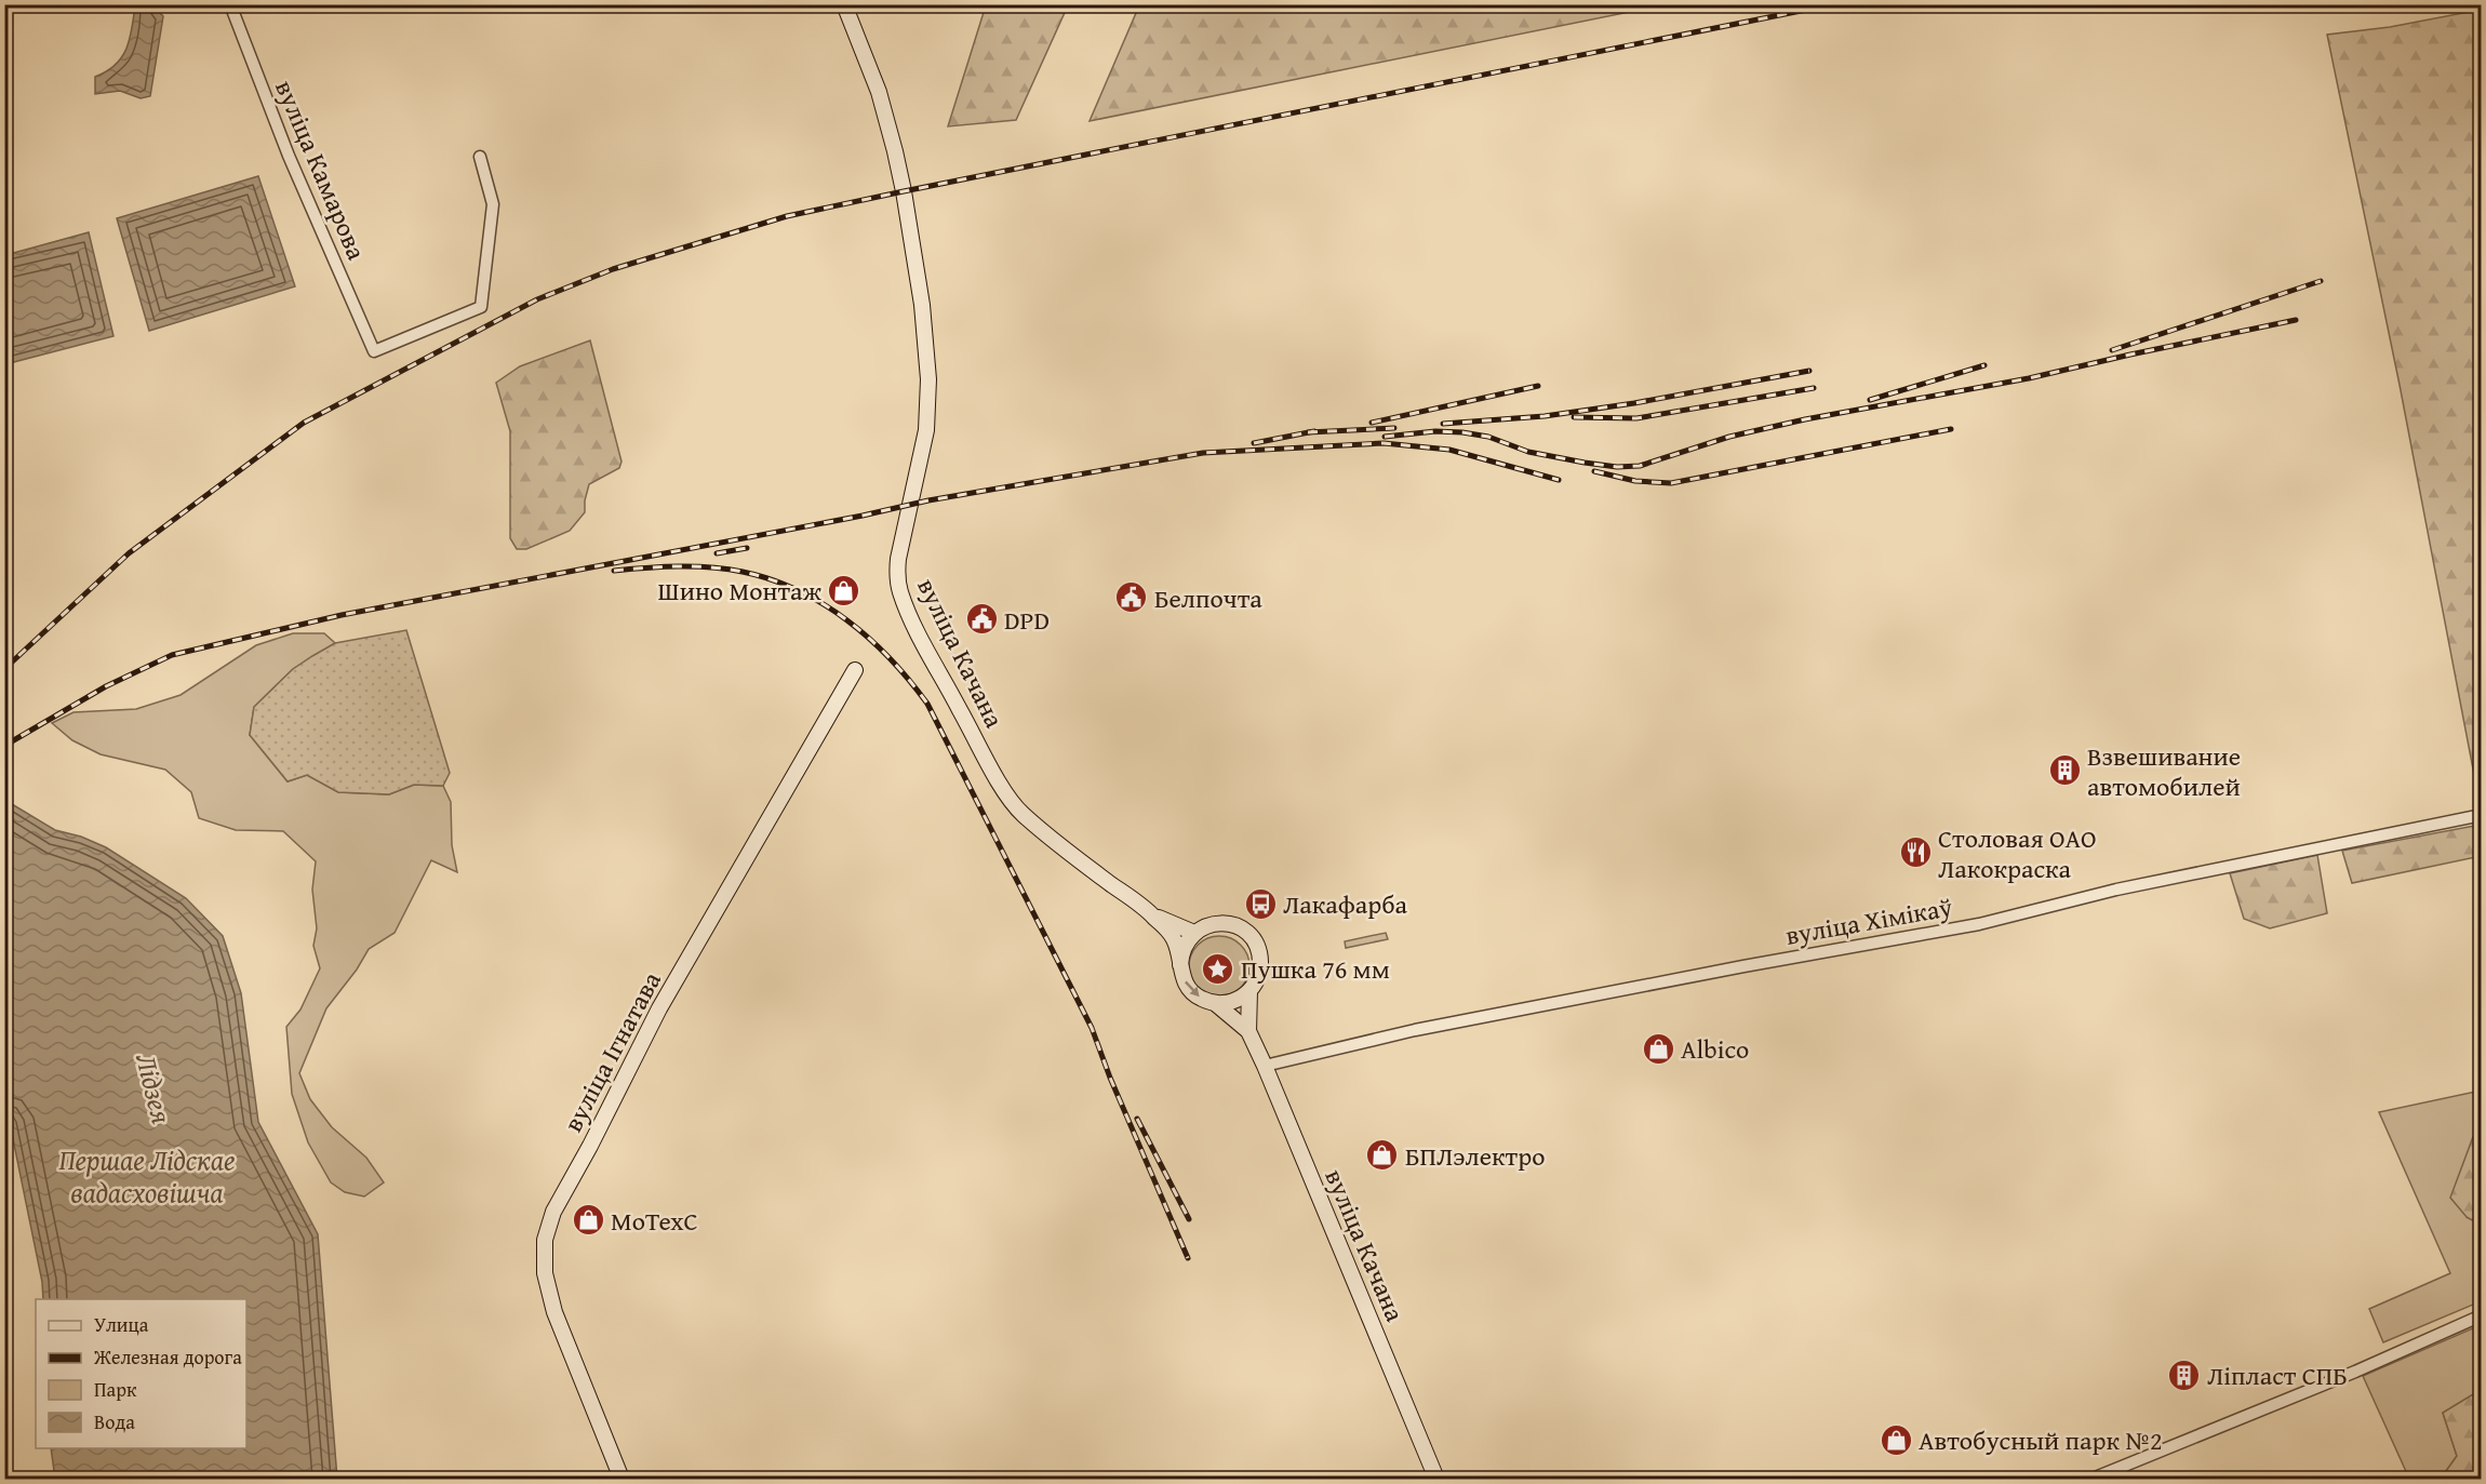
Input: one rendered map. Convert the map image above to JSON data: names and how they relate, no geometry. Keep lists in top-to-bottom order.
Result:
{
  "streets": {
    "main road": ["вуліца Качана", "вуліца Ігнатава"],
    "street": ["вуліца Камарова", "вуліца Хімікаў"]
  },
  "crossings": [
    ["вуліца Качана", "вуліца Хімікаў"]
  ],
  "water": ["Лідзея", "Першае Лідскае вадасховішча"],
  "places": {
    "shop": [
      "Шино Монтаж",
      "Albico",
      "БПЛэлектро",
      "MoTexC",
      "Автобусный парк №2"
    ],
    "public building": ["Белпочта", "DPD"],
    "building": ["Взвешивание автомобилей", "Ліпласт СПБ"],
    "restaurant": ["Столовая ОАО Лакокраска"],
    "bus stop": ["Лакафарба"],
    "place": ["Пушка 76 мм"]
  },
  "legend": [
    "Улица",
    "Железная дорога",
    "Парк",
    "Вода"
  ]
}
